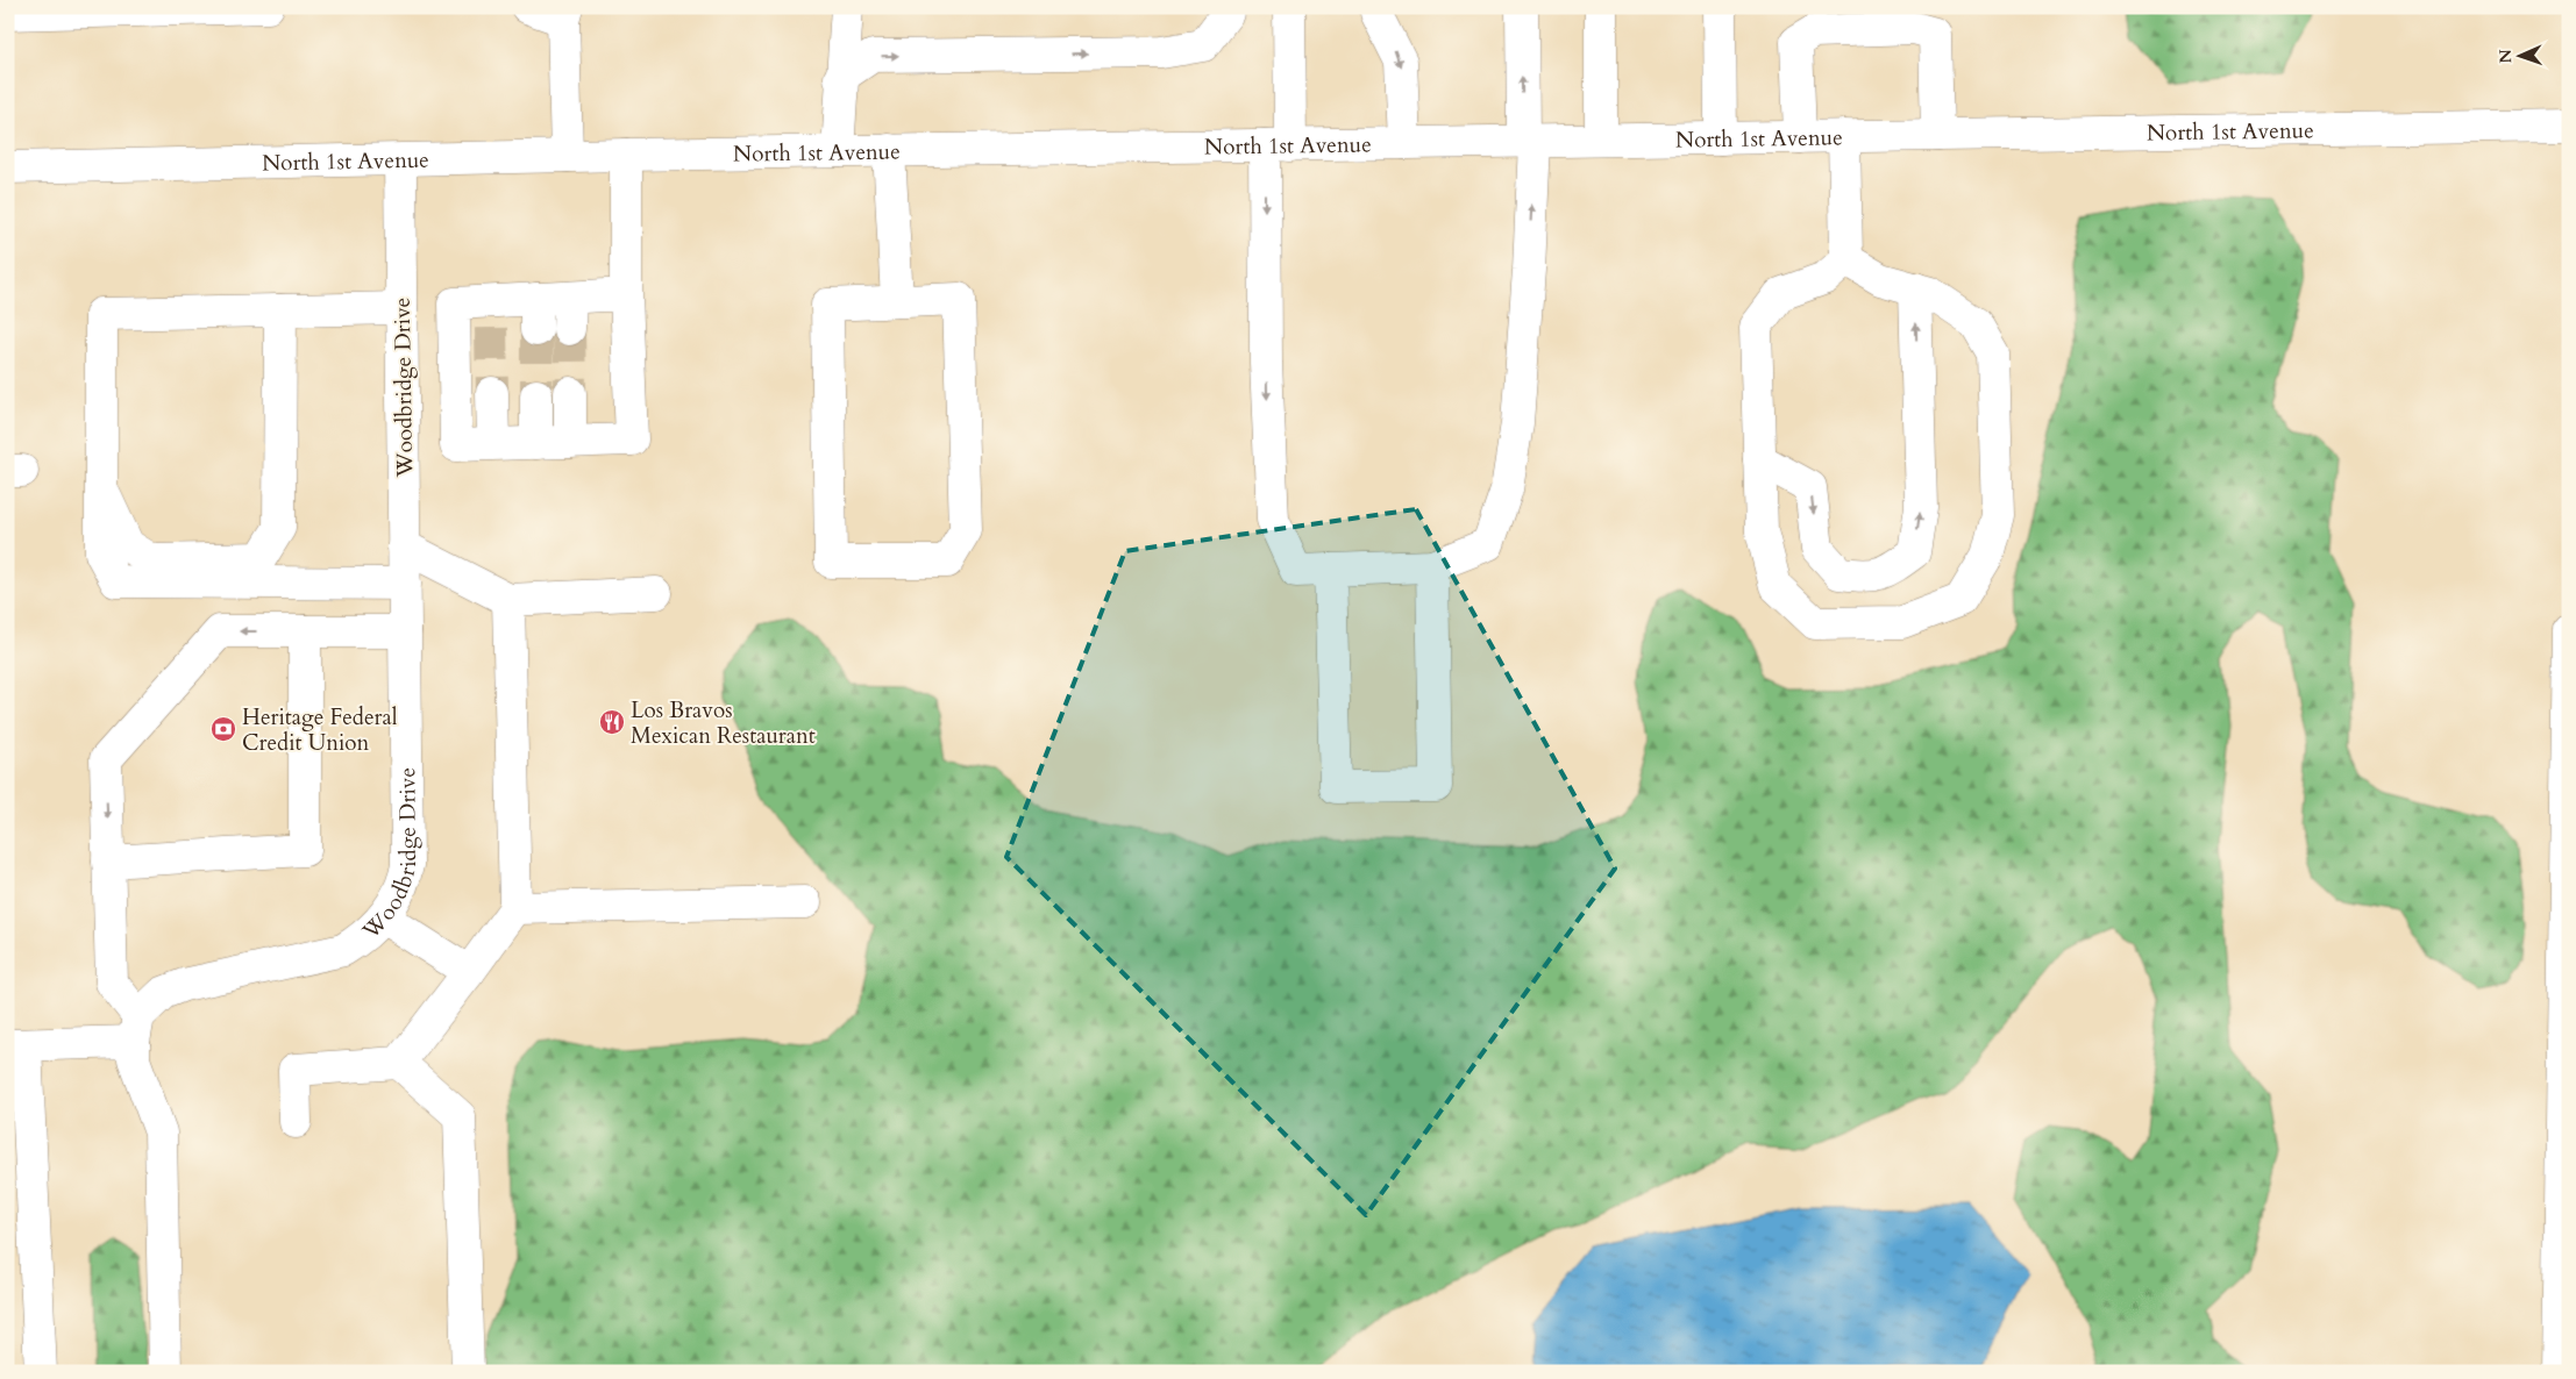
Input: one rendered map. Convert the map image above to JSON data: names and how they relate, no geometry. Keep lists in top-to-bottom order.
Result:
{
  "streets": {
    "main road": ["North 1st Avenue", "Woodbridge Drive"]
  },
  "crossings": [
    ["North 1st Avenue", "Woodbridge Drive"]
  ],
  "places": {
    "restaurant": ["Los Bravos Mexican Restaurant"],
    "bank": ["Heritage Federal Credit Union"]
  },
  "north": "left"
}
